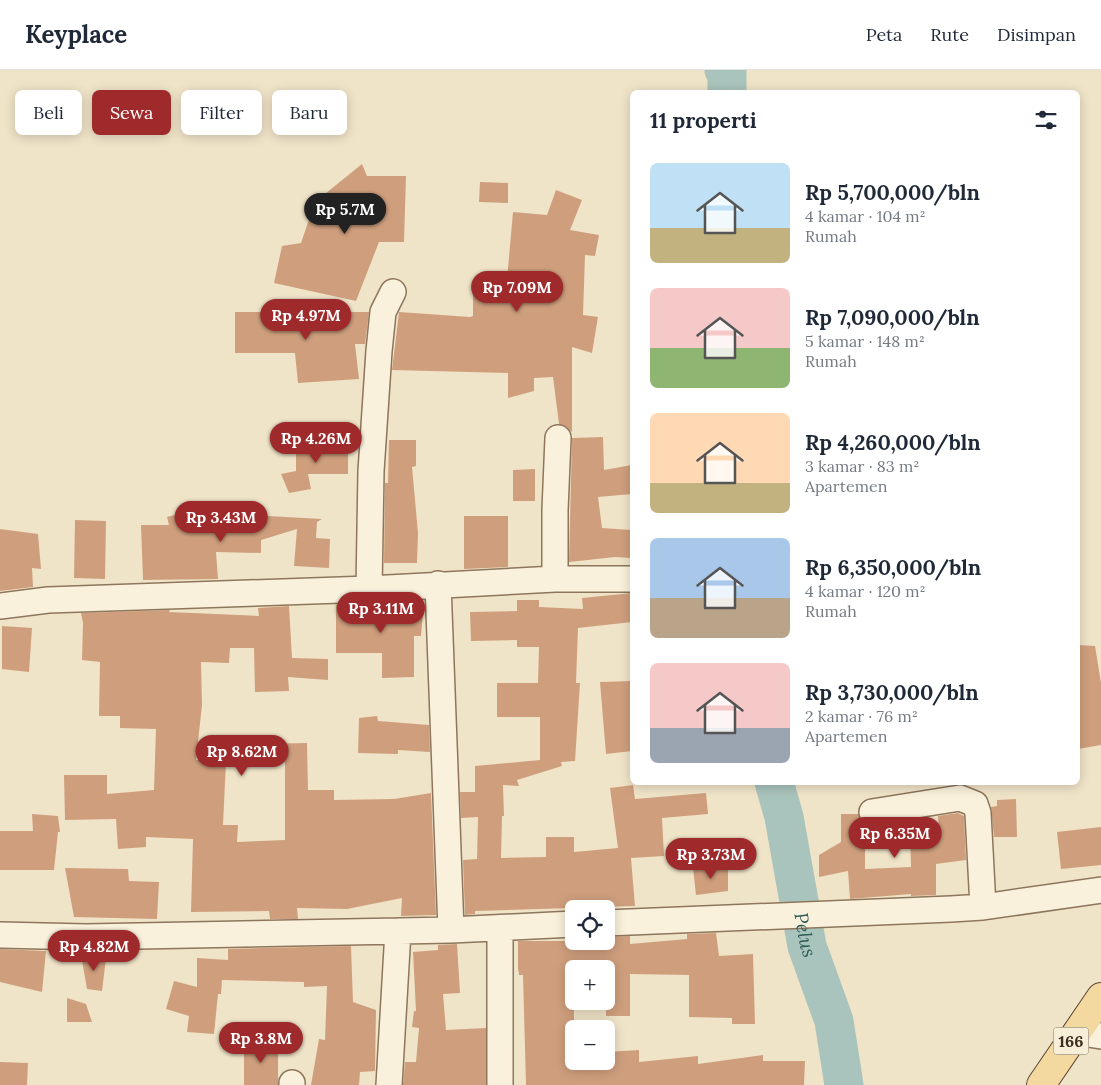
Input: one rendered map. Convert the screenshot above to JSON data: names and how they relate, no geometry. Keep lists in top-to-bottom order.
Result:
{
  "streets": {
    "main road": ["166"]
  },
  "water": ["Pelus"],
  "page": {
    "header": "Keyplace",
    "nav": ["Peta", "Rute", "Disimpan"],
    "chip": [
      "Beli",
      "Sewa",
      "Filter",
      "Baru"
    ],
    "heading": "11 properti",
    "list": [
      {
        "name": "Rp 5,700,000/bln",
        "note": "4 kamar · 104 m² · Rumah"
      },
      {
        "name": "Rp 7,090,000/bln",
        "note": "5 kamar · 148 m² · Rumah"
      },
      {
        "name": "Rp 4,260,000/bln",
        "note": "3 kamar · 83 m² · Apartemen"
      },
      {
        "name": "Rp 6,350,000/bln",
        "note": "4 kamar · 120 m² · Rumah"
      },
      {
        "name": "Rp 3,730,000/bln",
        "note": "2 kamar · 76 m² · Apartemen"
      }
    ],
    "price": [
      "Rp 5.7M",
      "Rp 7.09M",
      "Rp 4.97M",
      "Rp 4.26M",
      "Rp 3.43M",
      "Rp 3.11M",
      "Rp 8.62M",
      "Rp 6.35M",
      "Rp 3.73M",
      "Rp 4.82M",
      "Rp 3.8M"
    ],
    "map_buttons": ["+", "−"]
  }
}
